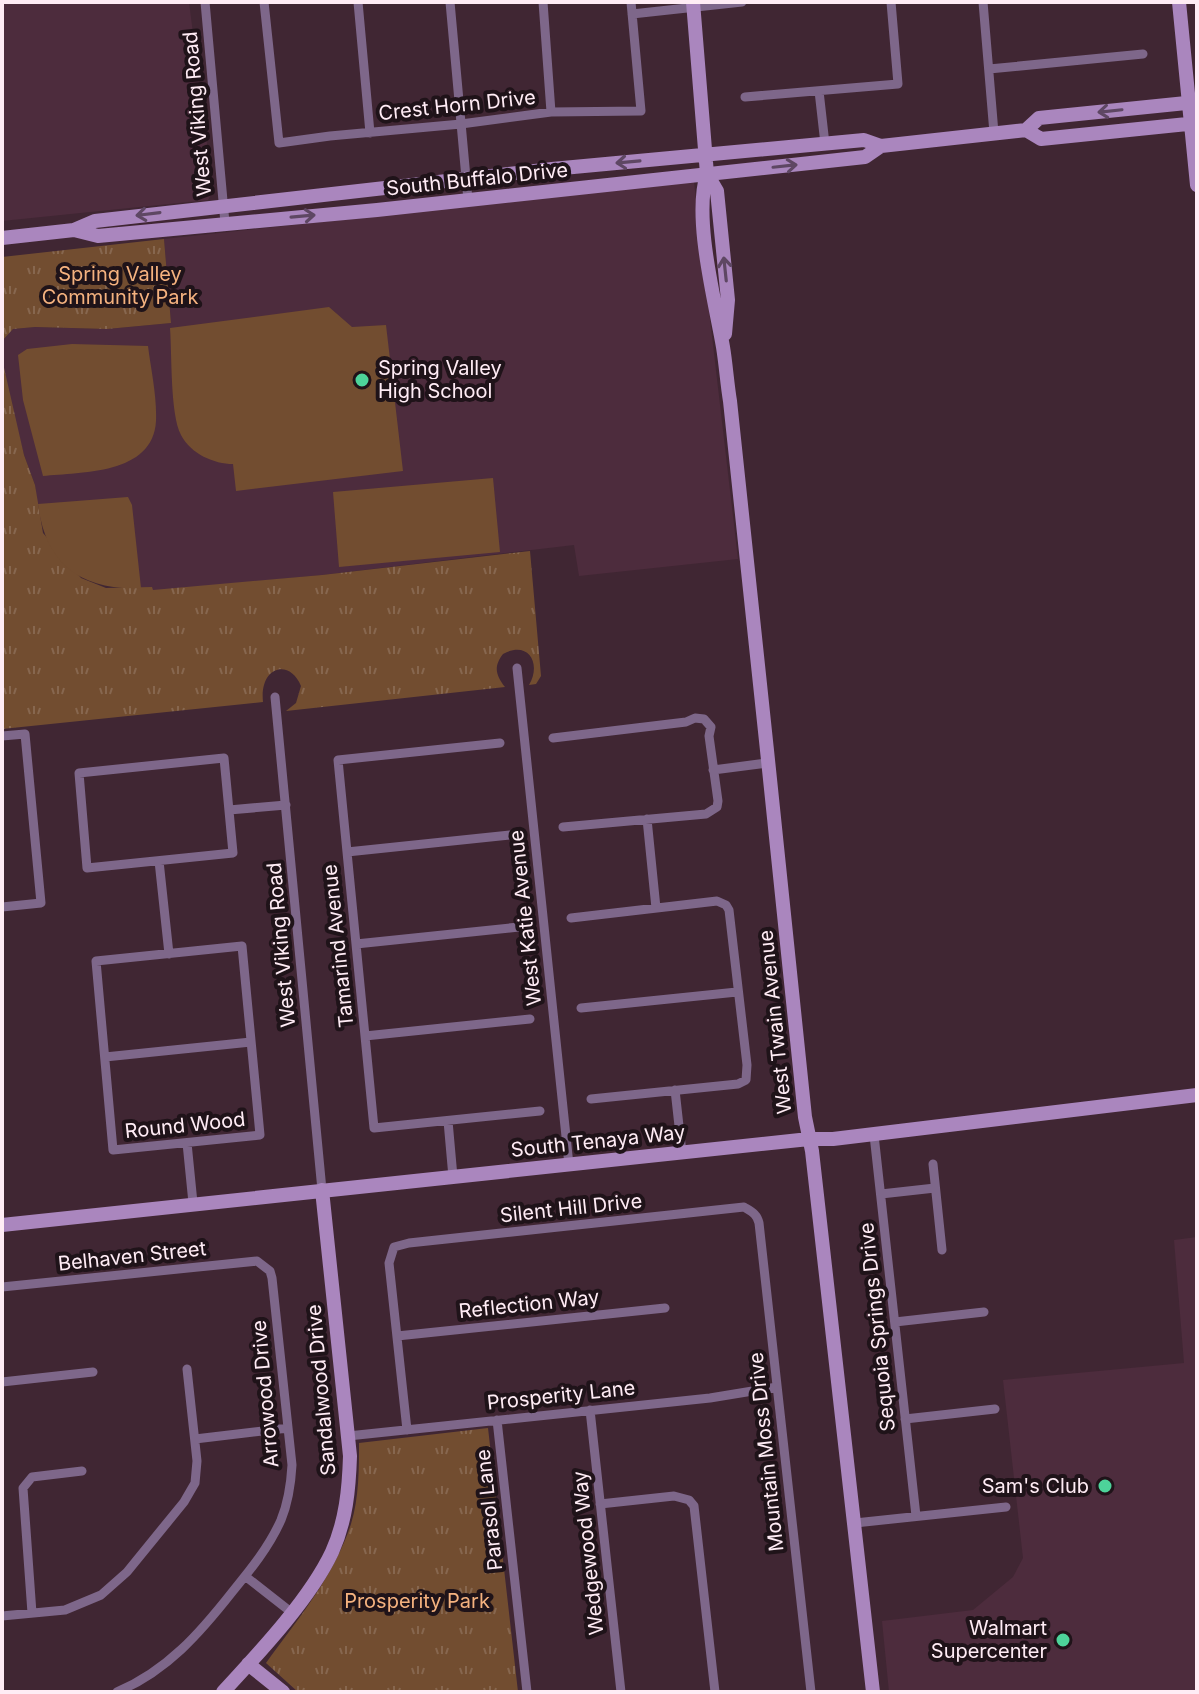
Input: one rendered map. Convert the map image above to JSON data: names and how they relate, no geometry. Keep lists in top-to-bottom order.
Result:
{
  "streets": {
    "street": [
      "Crest Horn Drive",
      "West Viking Road",
      "South Buffalo Drive",
      "West Katie Avenue",
      "Tamarind Avenue",
      "West Twain Avenue",
      "Round Wood",
      "South Tenaya Way",
      "Silent Hill Drive",
      "Belhaven Street",
      "Reflection Way",
      "Sequoia Springs Drive",
      "Sandalwood Drive",
      "Arrowood Drive",
      "Prosperity Lane",
      "Mountain Moss Drive",
      "Parasol Lane",
      "Wedgewood Way"
    ]
  },
  "crossings": [
    ["West Viking Road", "South Buffalo Drive"],
    ["West Viking Road", "South Tenaya Way"],
    ["West Viking Road", "Sandalwood Drive"],
    ["South Buffalo Drive", "West Twain Avenue"],
    ["West Katie Avenue", "South Tenaya Way"],
    ["West Twain Avenue", "South Tenaya Way"],
    ["South Tenaya Way", "Sequoia Springs Drive"],
    ["South Tenaya Way", "Sandalwood Drive"],
    ["Silent Hill Drive", "Reflection Way"],
    ["Silent Hill Drive", "Mountain Moss Drive"],
    ["Belhaven Street", "Arrowood Drive"],
    ["Sandalwood Drive", "Prosperity Lane"],
    ["Prosperity Lane", "Mountain Moss Drive"],
    ["Prosperity Lane", "Parasol Lane"],
    ["Prosperity Lane", "Wedgewood Way"]
  ],
  "parks": ["Spring Valley Community Park", "Prosperity Park"],
  "places": ["Spring Valley High School", "Sam's Club", "Walmart Supercenter"]
}
